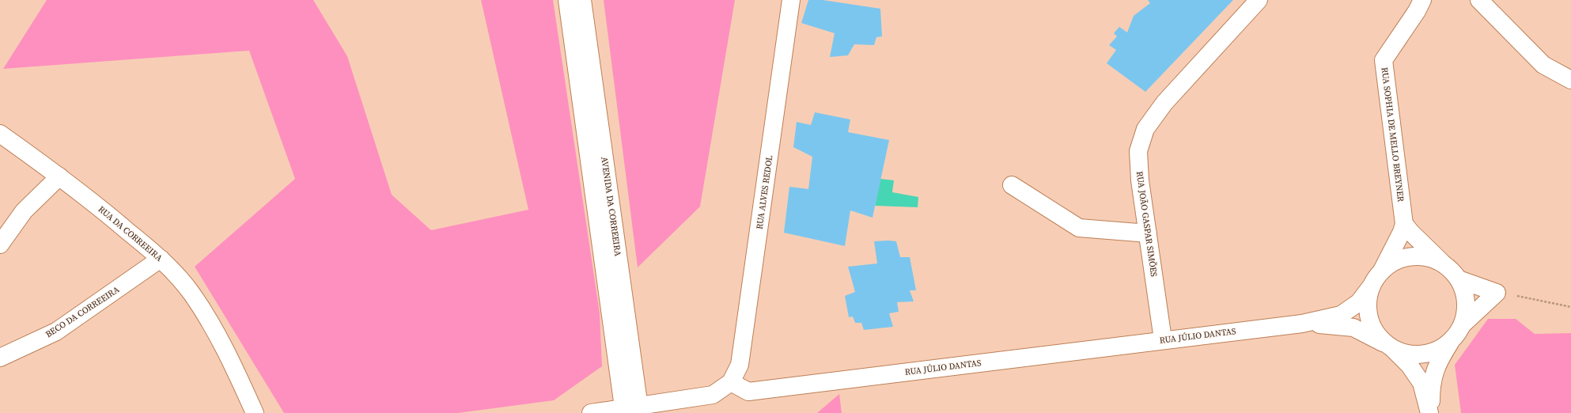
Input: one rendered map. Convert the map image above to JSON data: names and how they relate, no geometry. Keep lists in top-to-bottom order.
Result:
{
  "streets": {
    "street": [
      "RUA SOPHIA DE MELLO BREYNER",
      "RUA ALVES REDOL",
      "AVENIDA DA CORREEIRA",
      "RUA JOÃO GASPAR SIMÕES",
      "RUA DA CORREEIRA",
      "BECO DA CORREEIRA",
      "RUA JÚLIO DANTAS"
    ]
  },
  "crossings": [
    ["RUA SOPHIA DE MELLO BREYNER", "RUA JÚLIO DANTAS"],
    ["RUA ALVES REDOL", "RUA JÚLIO DANTAS"],
    ["RUA JOÃO GASPAR SIMÕES", "RUA JÚLIO DANTAS"],
    ["RUA DA CORREEIRA", "BECO DA CORREEIRA"]
  ]
}
